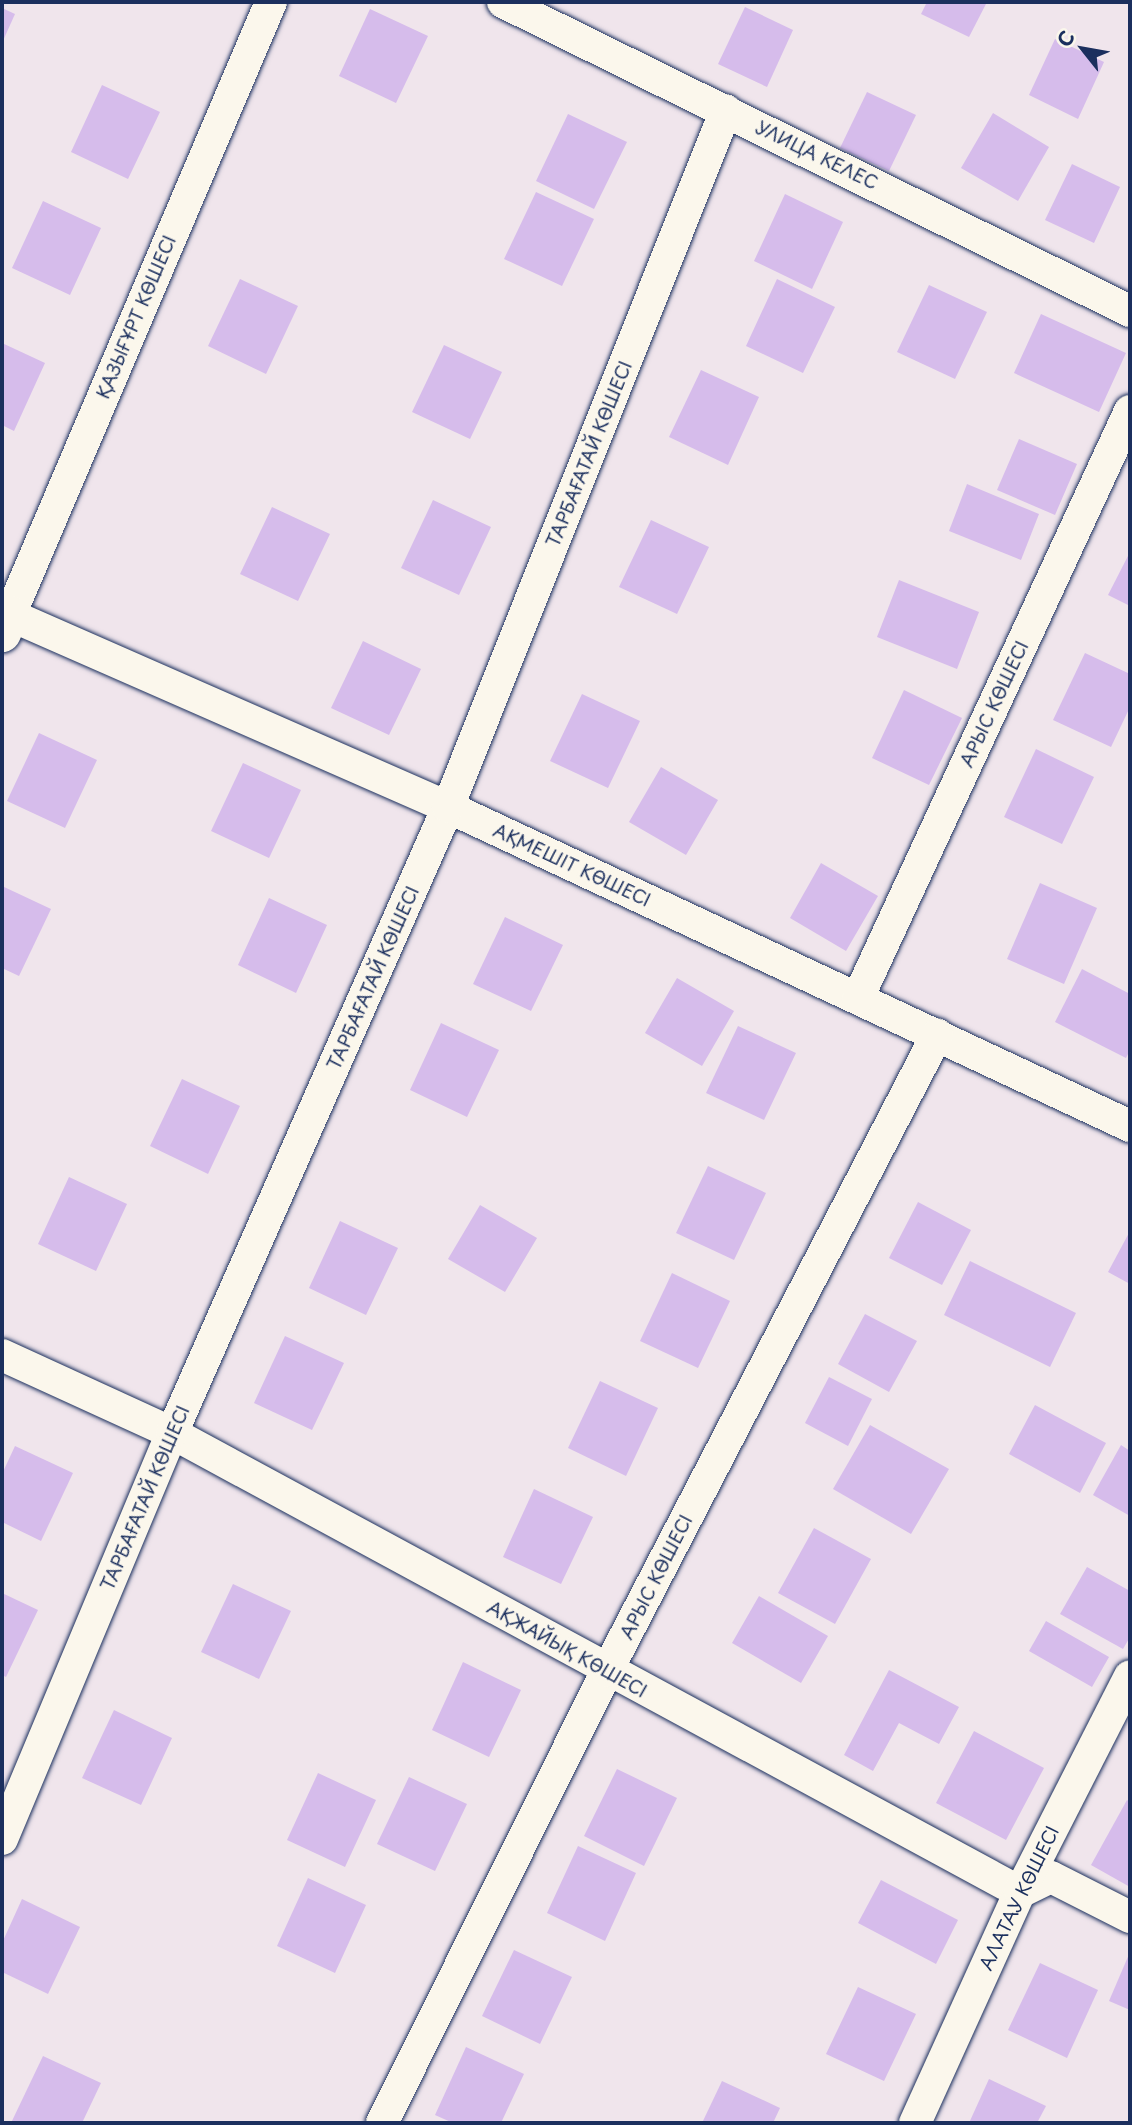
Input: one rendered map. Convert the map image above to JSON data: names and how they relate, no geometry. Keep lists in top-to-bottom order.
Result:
{
  "streets": {
    "street": [
      "УЛИЦА КЕЛЕC",
      "ҚАЗЫҒҰРТ КӨШЕСІ",
      "ТАРБАҒАТАЙ КӨШЕСІ",
      "АРЫС КӨШЕСІ",
      "АҚМЕШІТ КӨШЕСІ",
      "АҚЖАЙЫҚ КӨШЕСІ",
      "АЛАТАУ КӨШЕСІ"
    ]
  },
  "crossings": [
    ["УЛИЦА КЕЛЕC", "ТАРБАҒАТАЙ КӨШЕСІ"],
    ["ҚАЗЫҒҰРТ КӨШЕСІ", "АҚМЕШІТ КӨШЕСІ"],
    ["ТАРБАҒАТАЙ КӨШЕСІ", "АҚМЕШІТ КӨШЕСІ"],
    ["ТАРБАҒАТАЙ КӨШЕСІ", "АҚЖАЙЫҚ КӨШЕСІ"],
    ["АРЫС КӨШЕСІ", "АҚМЕШІТ КӨШЕСІ"],
    ["АРЫС КӨШЕСІ", "АҚЖАЙЫҚ КӨШЕСІ"],
    ["АҚЖАЙЫҚ КӨШЕСІ", "АЛАТАУ КӨШЕСІ"]
  ],
  "north": "top left"
}
